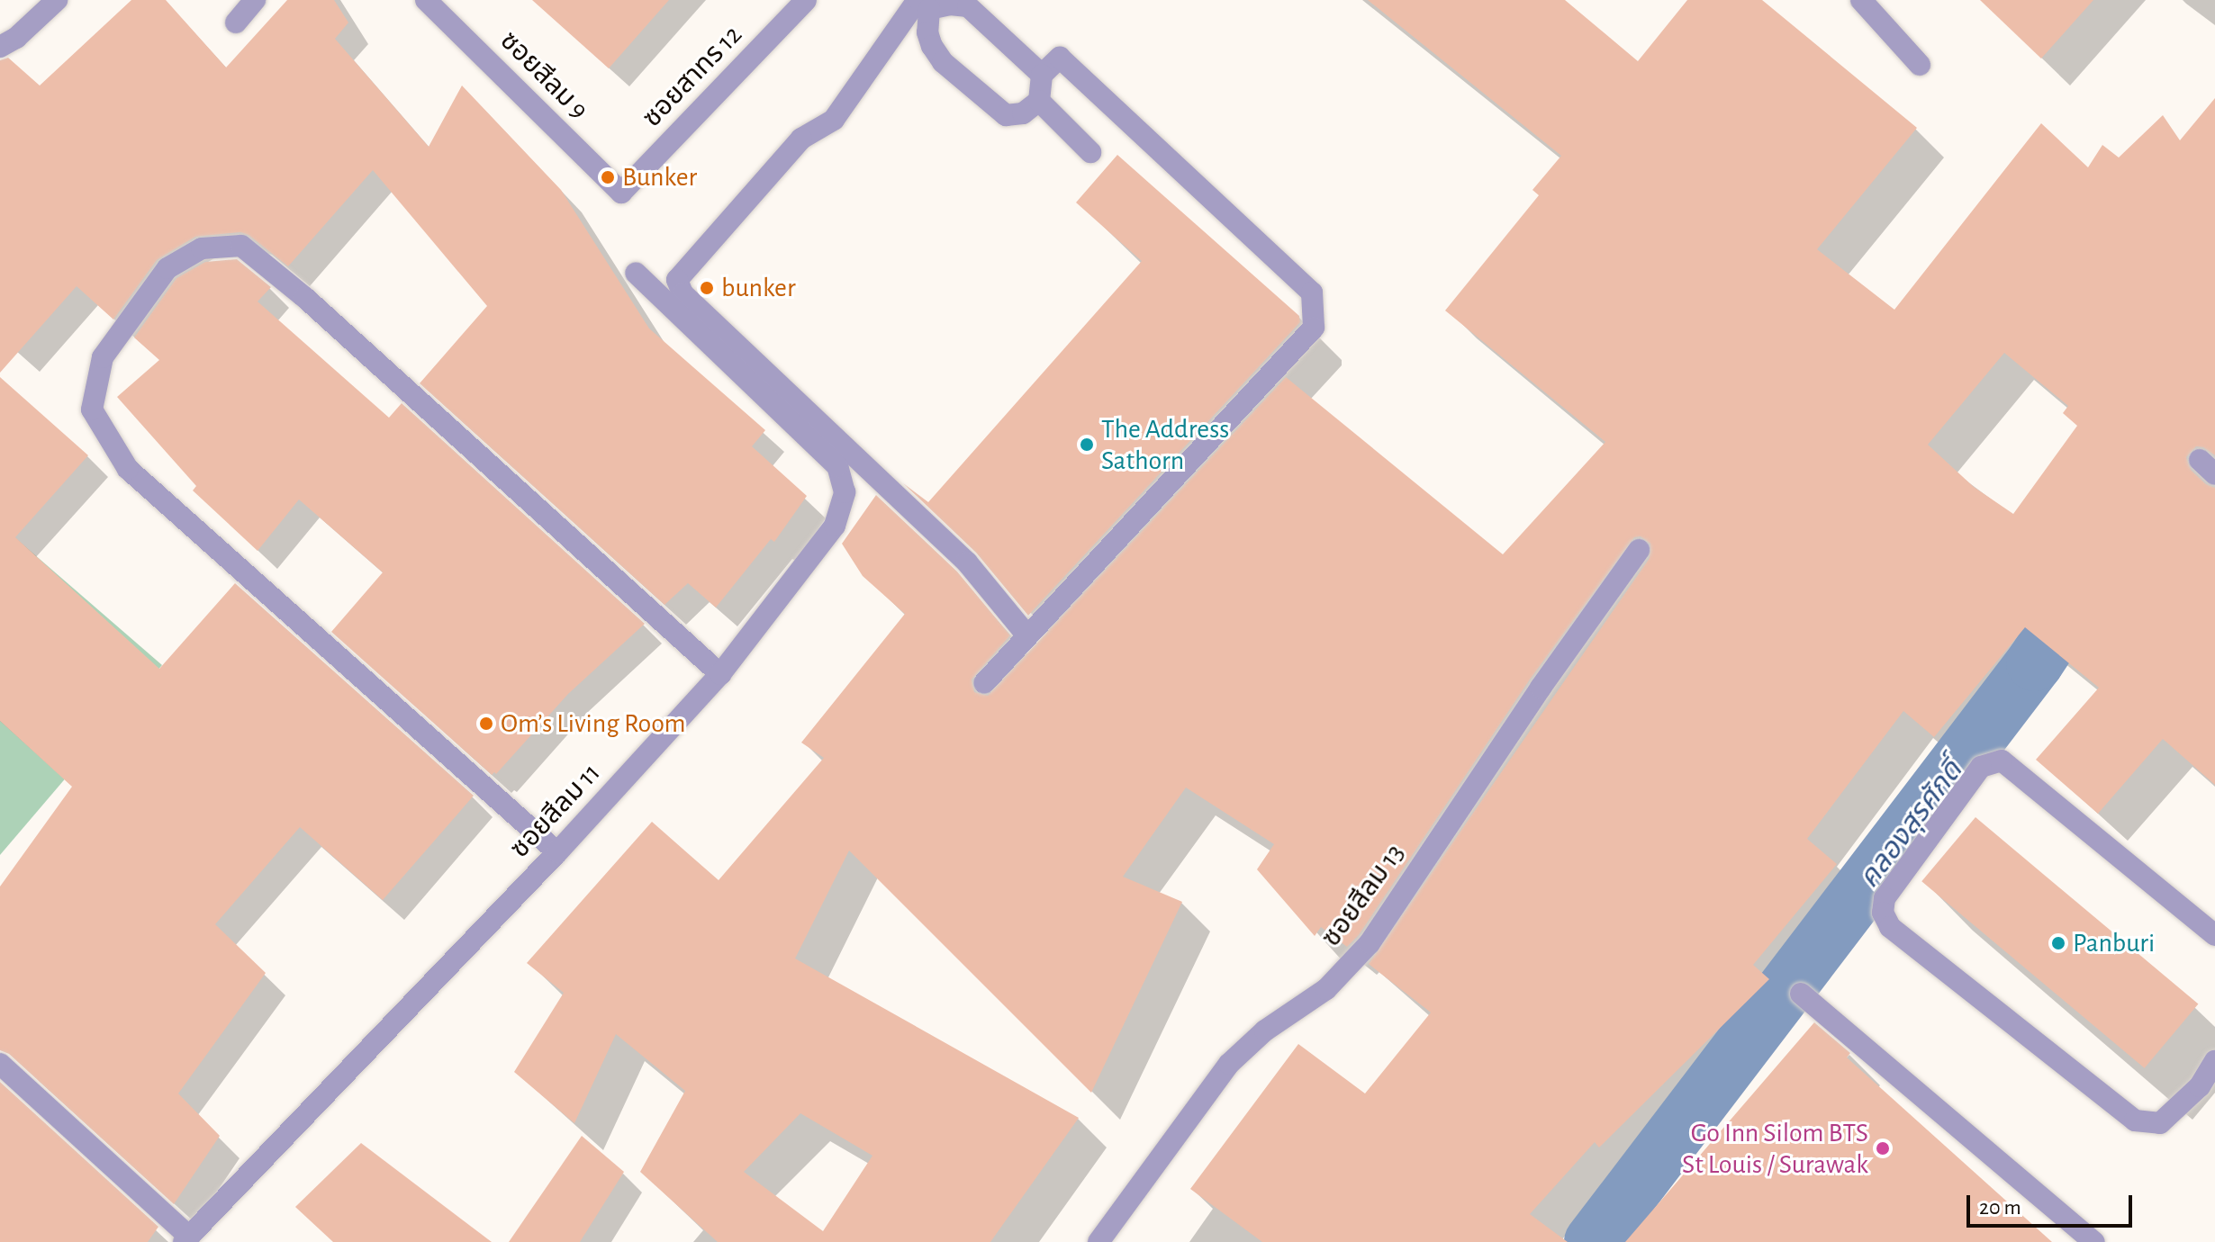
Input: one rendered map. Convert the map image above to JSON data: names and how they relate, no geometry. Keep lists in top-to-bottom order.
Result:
{
  "streets": {
    "street": [
      "ซอยสีลม 9",
      "ซอยสาทร 12",
      "ซอยสีลม 11",
      "ซอยสีลม 13"
    ]
  },
  "crossings": [
    ["ซอยสีลม 9", "ซอยสาทร 12"]
  ],
  "water": ["คลองสุรศักดิ์"],
  "places": [
    "Bunker",
    "bunker",
    "The Address Sathorn",
    "Om’s Living Room",
    "Panburi",
    "Go Inn Silom BTS St Louis / Surawak"
  ],
  "scale_bar": "20 m"
}
